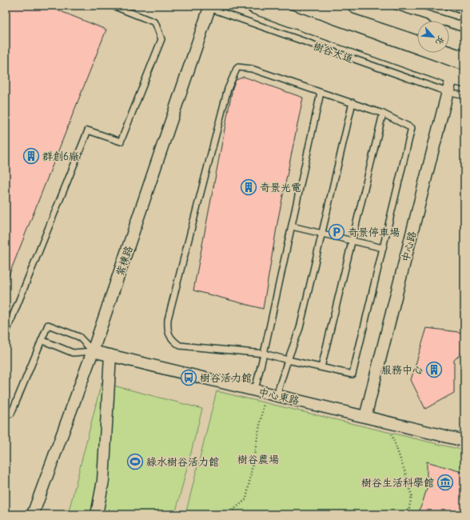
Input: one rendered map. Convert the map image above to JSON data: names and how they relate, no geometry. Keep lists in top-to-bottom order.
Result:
{
  "streets": {
    "street": [
      "樹谷大道",
      "中心路",
      "紫棟路",
      "中心東路"
    ]
  },
  "crossings": [
    ["樹谷大道", "中心路"],
    ["樹谷大道", "紫棟路"],
    ["中心路", "中心東路"],
    ["紫棟路", "中心東路"]
  ],
  "parks": ["樹谷農場"],
  "places": {
    "building": ["群創6廠", "奇景光電", "服務中心"],
    "parking": ["奇景停車場"],
    "bus stop": ["樹谷活力館"],
    "sports": ["綠水樹谷活力館"],
    "museum": ["樹谷生活科學館"]
  },
  "north": "bottom right"
}
